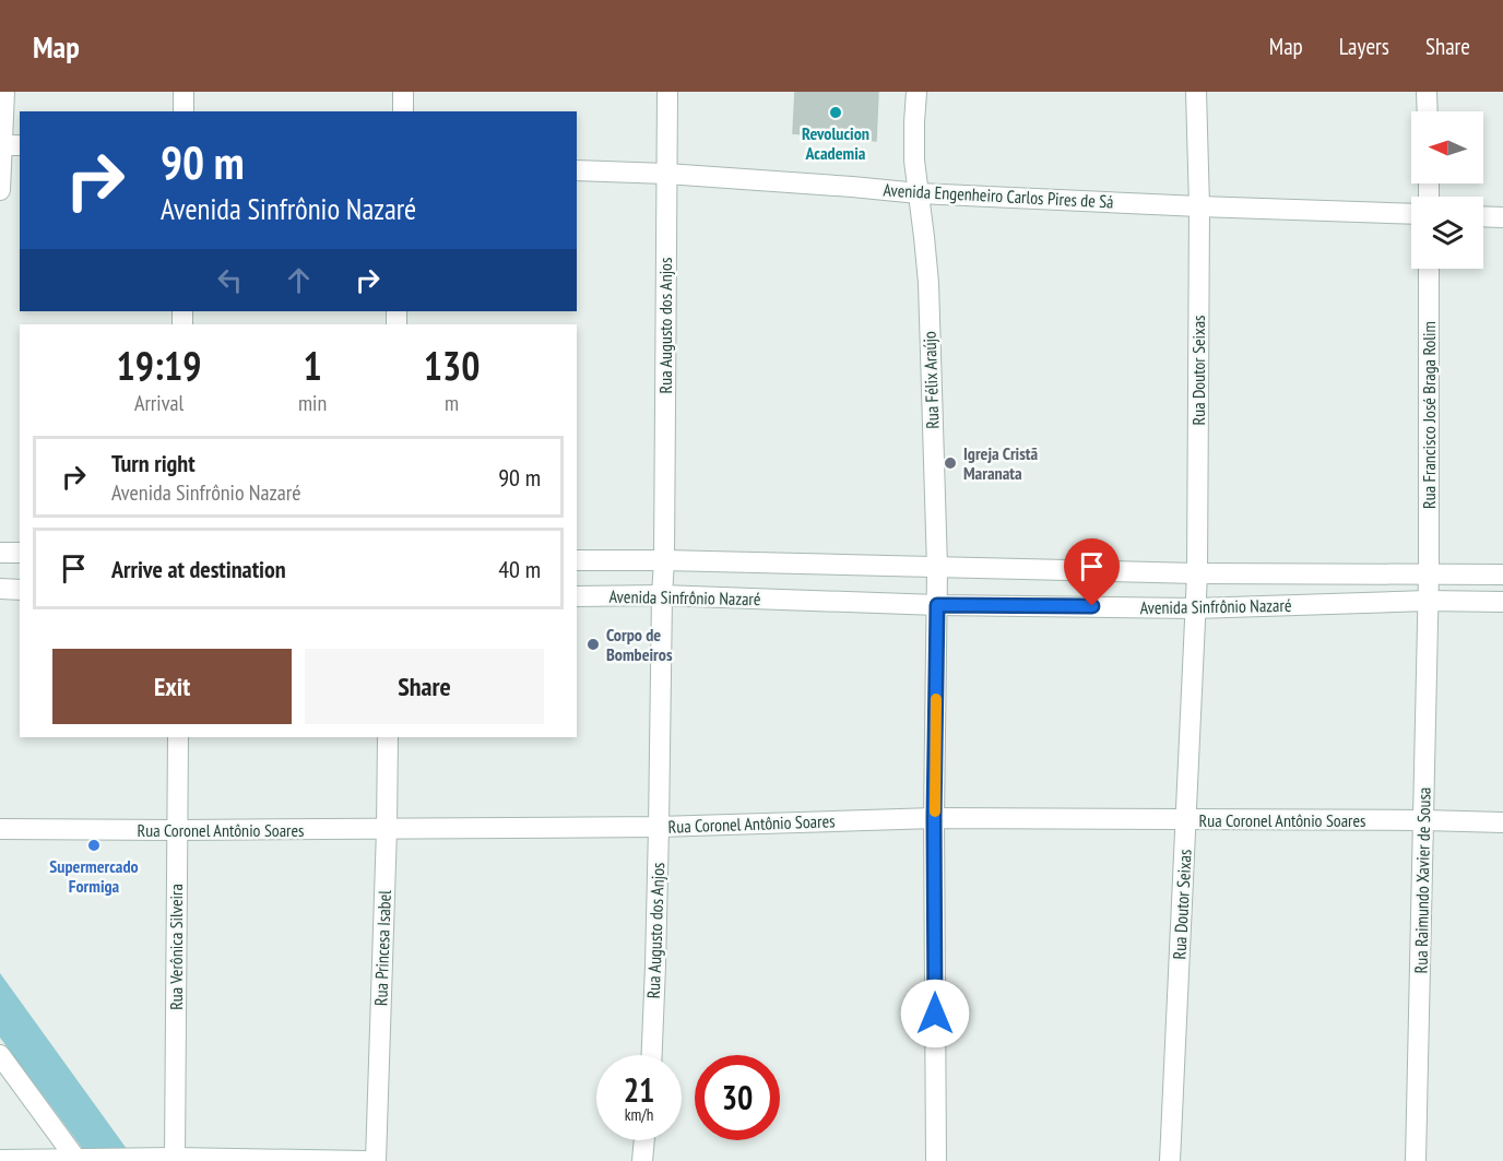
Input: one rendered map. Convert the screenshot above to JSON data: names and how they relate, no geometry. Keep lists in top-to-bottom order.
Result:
{
  "streets": {
    "street": [
      "Avenida Engenheiro Carlos Pires de Sá",
      "Rua Augusto dos Anjos",
      "Rua Doutor Seixas",
      "Rua Félix Araújo",
      "Rua Francisco José Braga Rolim",
      "Avenida Sinfrônio Nazaré",
      "Rua Coronel Antônio Soares",
      "Rua Raimundo Xavier de Sousa",
      "Rua Verônica Silveira",
      "Rua Princesa Isabel"
    ]
  },
  "crossings": [
    ["Avenida Engenheiro Carlos Pires de Sá", "Rua Augusto dos Anjos"],
    ["Avenida Engenheiro Carlos Pires de Sá", "Rua Doutor Seixas"],
    ["Avenida Engenheiro Carlos Pires de Sá", "Rua Félix Araújo"],
    ["Rua Augusto dos Anjos", "Avenida Sinfrônio Nazaré"],
    ["Rua Augusto dos Anjos", "Rua Coronel Antônio Soares"],
    ["Rua Doutor Seixas", "Avenida Sinfrônio Nazaré"],
    ["Rua Doutor Seixas", "Rua Coronel Antônio Soares"],
    ["Rua Félix Araújo", "Avenida Sinfrônio Nazaré"],
    ["Rua Francisco José Braga Rolim", "Avenida Sinfrônio Nazaré"],
    ["Rua Francisco José Braga Rolim", "Rua Raimundo Xavier de Sousa"],
    ["Avenida Sinfrônio Nazaré", "Rua Raimundo Xavier de Sousa"],
    ["Rua Coronel Antônio Soares", "Rua Raimundo Xavier de Sousa"],
    ["Rua Coronel Antônio Soares", "Rua Verônica Silveira"],
    ["Rua Coronel Antônio Soares", "Rua Princesa Isabel"]
  ],
  "places": [
    "Revolucion Academia",
    "Igreja Cristã Maranata",
    "Corpo de Bombeiros",
    "Supermercado Formiga"
  ],
  "north": "left",
  "page": {
    "header": "Map",
    "nav": ["Map", "Layers", "Share"],
    "turn": ["90 m", "Avenida Sinfrônio Nazaré"],
    "eta": [
      "19:19",
      "Arrival",
      "1",
      "min",
      "130",
      "m"
    ],
    "list": [
      {
        "name": "Turn right",
        "note": "Avenida Sinfrônio Nazaré",
        "value": "90 m"
      },
      {
        "name": "Arrive at destination",
        "value": "40 m"
      }
    ],
    "buttons": ["Exit", "Share"],
    "speed": "21 km/h",
    "limit": "30"
  }
}
